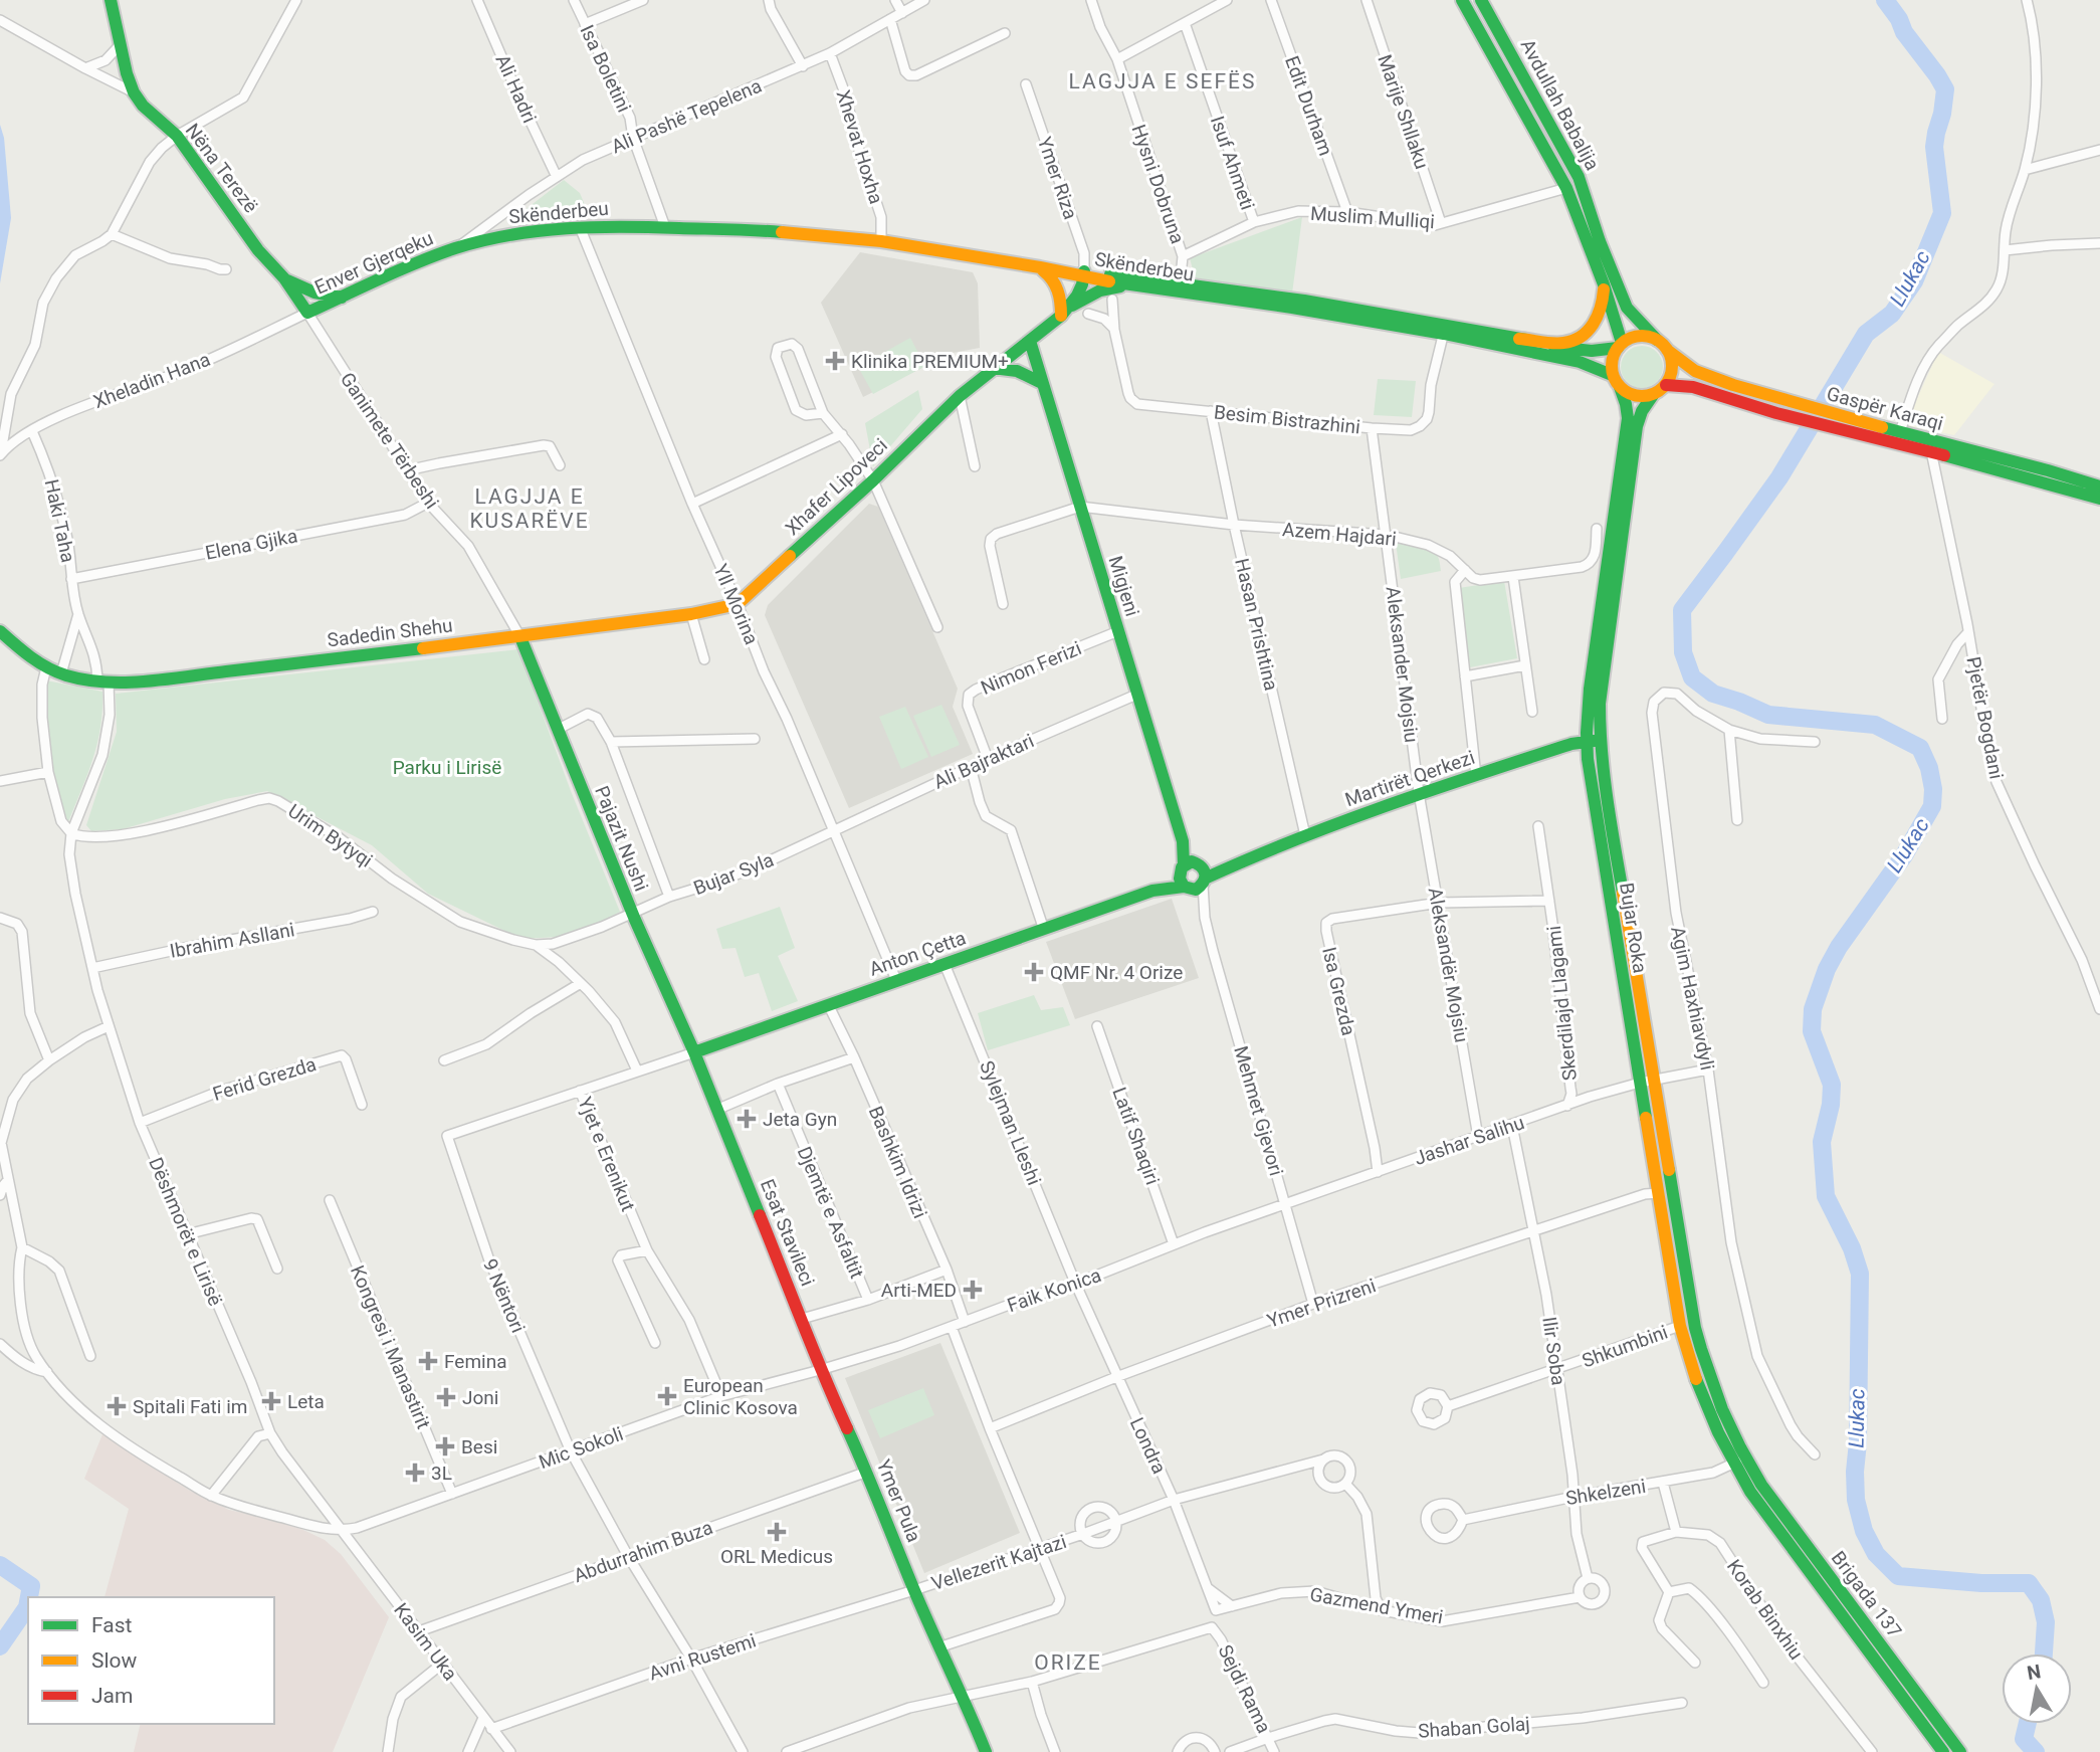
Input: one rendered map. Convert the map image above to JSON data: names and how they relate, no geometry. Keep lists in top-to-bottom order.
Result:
{
  "streets": {
    "main road": [
      "Avdullah Babalija",
      "Nëna Terezë",
      "Skënderbeu",
      "Enver Gjerqeku",
      "Gaspër Karaqi",
      "Xhafer Lipoveci",
      "Migjeni",
      "Sadedin Shehu",
      "Martirët Qerkezi",
      "Pajazit Nushi",
      "Bujar Roka",
      "Anton Çetta",
      "Esat Stavileci",
      "Ymer Pula",
      "Brigada 137"
    ],
    "street": [
      "Isa Boletini",
      "Ali Hadri",
      "Edit Durham",
      "Marije Shllaku",
      "Ali Pashë Tepelena",
      "Xhevat Hoxha",
      "Isuf Ahmeti",
      "Ymer Riza",
      "Hysni Dobruna",
      "Muslim Mulliqi",
      "Xheladin Hana",
      "Besim Bistrazhini",
      "Ganimete Tërbeshi",
      "Haki Taha",
      "Azem Hajdari",
      "Elena Gjika",
      "Yll Morina",
      "Hasan Prishtina",
      "Aleksander Mojsiu",
      "Nimon Ferizi",
      "Pjetër Bogdani",
      "Ali Bajraktari",
      "Urim Bytyqi",
      "Bujar Syla",
      "Ibrahim Asllani",
      "Aleksandër Mojsiu",
      "Isa Grezda",
      "Agim Haxhiavdyli",
      "Skerdilajd Llagami",
      "Ferid Grezda",
      "Mehmet Gjevori",
      "Sylejman Lleshi",
      "Latif Shaqiri",
      "Jashar Salihu",
      "Yjet e Erenikut",
      "Bashkim Idrizi",
      "Djemtë e Asfaltit",
      "Dëshmorët e Lirisë",
      "Faik Konica",
      "9 Nëntori",
      "Ymer Prizreni",
      "Shkumbini",
      "Kongresi i Manastirit",
      "Ilir Soba",
      "Londra",
      "Mic Sokoli",
      "Shkelzeni",
      "Abdurrahim Buza",
      "Vellezerit Kajtazi",
      "Gazmend Ymeri",
      "Korab Binxhiu",
      "Kasim Uka",
      "Avni Rustemi",
      "Sejdi Rama",
      "Shaban Golaj"
    ]
  },
  "crossings": [
    ["Isa Boletini", "Ali Pashë Tepelena"],
    ["Ali Hadri", "Ali Pashë Tepelena"],
    ["Avdullah Babalija", "Skënderbeu"],
    ["Avdullah Babalija", "Muslim Mulliqi"],
    ["Avdullah Babalija", "Gaspër Karaqi"],
    ["Avdullah Babalija", "Bujar Roka"],
    ["Edit Durham", "Muslim Mulliqi"],
    ["Marije Shllaku", "Muslim Mulliqi"],
    ["Ali Pashë Tepelena", "Xhevat Hoxha"],
    ["Ali Pashë Tepelena", "Skënderbeu"],
    ["Ali Pashë Tepelena", "Enver Gjerqeku"],
    ["Xhevat Hoxha", "Skënderbeu"],
    ["Isuf Ahmeti", "Muslim Mulliqi"],
    ["Nëna Terezë", "Enver Gjerqeku"],
    ["Nëna Terezë", "Xheladin Hana"],
    ["Nëna Terezë", "Ganimete Tërbeshi"],
    ["Ymer Riza", "Skënderbeu"],
    ["Ymer Riza", "Xhafer Lipoveci"],
    ["Hysni Dobruna", "Skënderbeu"],
    ["Hysni Dobruna", "Muslim Mulliqi"],
    ["Skënderbeu", "Enver Gjerqeku"],
    ["Skënderbeu", "Gaspër Karaqi"],
    ["Skënderbeu", "Besim Bistrazhini"],
    ["Skënderbeu", "Xhafer Lipoveci"],
    ["Skënderbeu", "Yll Morina"],
    ["Skënderbeu", "Bujar Roka"],
    ["Enver Gjerqeku", "Xheladin Hana"],
    ["Enver Gjerqeku", "Ganimete Tërbeshi"],
    ["Xheladin Hana", "Ganimete Tërbeshi"],
    ["Xheladin Hana", "Haki Taha"],
    ["Gaspër Karaqi", "Pjetër Bogdani"],
    ["Gaspër Karaqi", "Bujar Roka"],
    ["Besim Bistrazhini", "Hasan Prishtina"],
    ["Besim Bistrazhini", "Aleksander Mojsiu"],
    ["Ganimete Tërbeshi", "Elena Gjika"],
    ["Ganimete Tërbeshi", "Sadedin Shehu"],
    ["Ganimete Tërbeshi", "Pajazit Nushi"],
    ["Xhafer Lipoveci", "Migjeni"],
    ["Xhafer Lipoveci", "Yll Morina"],
    ["Xhafer Lipoveci", "Sadedin Shehu"],
    ["Haki Taha", "Elena Gjika"],
    ["Haki Taha", "Sadedin Shehu"],
    ["Azem Hajdari", "Migjeni"],
    ["Azem Hajdari", "Hasan Prishtina"],
    ["Azem Hajdari", "Aleksander Mojsiu"],
    ["Migjeni", "Nimon Ferizi"],
    ["Migjeni", "Ali Bajraktari"],
    ["Migjeni", "Martirët Qerkezi"],
    ["Migjeni", "Anton Çetta"],
    ["Migjeni", "Mehmet Gjevori"],
    ["Yll Morina", "Sadedin Shehu"],
    ["Yll Morina", "Ali Bajraktari"],
    ["Yll Morina", "Bujar Syla"],
    ["Yll Morina", "Anton Çetta"],
    ["Hasan Prishtina", "Martirët Qerkezi"],
    ["Sadedin Shehu", "Pajazit Nushi"],
    ["Sadedin Shehu", "Dëshmorët e Lirisë"],
    ["Aleksander Mojsiu", "Martirët Qerkezi"],
    ["Aleksander Mojsiu", "Aleksandër Mojsiu"],
    ["Nimon Ferizi", "Ali Bajraktari"],
    ["Ali Bajraktari", "Bujar Syla"],
    ["Martirët Qerkezi", "Bujar Roka"],
    ["Martirët Qerkezi", "Anton Çetta"],
    ["Martirët Qerkezi", "Aleksandër Mojsiu"],
    ["Martirët Qerkezi", "Mehmet Gjevori"],
    ["Urim Bytyqi", "Pajazit Nushi"],
    ["Urim Bytyqi", "Bujar Syla"],
    ["Urim Bytyqi", "Yjet e Erenikut"],
    ["Urim Bytyqi", "Dëshmorët e Lirisë"],
    ["Pajazit Nushi", "Bujar Syla"],
    ["Pajazit Nushi", "Anton Çetta"],
    ["Pajazit Nushi", "Yjet e Erenikut"],
    ["Pajazit Nushi", "Esat Stavileci"],
    ["Bujar Roka", "Jashar Salihu"],
    ["Bujar Roka", "Ymer Prizreni"],
    ["Bujar Roka", "Shkumbini"],
    ["Bujar Roka", "Shkelzeni"],
    ["Bujar Roka", "Brigada 137"],
    ["Ibrahim Asllani", "Dëshmorët e Lirisë"],
    ["Anton Çetta", "Mehmet Gjevori"],
    ["Anton Çetta", "Sylejman Lleshi"],
    ["Anton Çetta", "Yjet e Erenikut"],
    ["Anton Çetta", "Bashkim Idrizi"],
    ["Anton Çetta", "Esat Stavileci"],
    ["Aleksandër Mojsiu", "Isa Grezda"],
    ["Aleksandër Mojsiu", "Skerdilajd Llagami"],
    ["Aleksandër Mojsiu", "Jashar Salihu"],
    ["Isa Grezda", "Skerdilajd Llagami"],
    ["Isa Grezda", "Jashar Salihu"],
    ["Skerdilajd Llagami", "Jashar Salihu"],
    ["Ferid Grezda", "Dëshmorët e Lirisë"],
    ["Mehmet Gjevori", "Jashar Salihu"],
    ["Mehmet Gjevori", "Faik Konica"],
    ["Mehmet Gjevori", "Ymer Prizreni"],
    ["Sylejman Lleshi", "Faik Konica"],
    ["Sylejman Lleshi", "Londra"],
    ["Latif Shaqiri", "Faik Konica"],
    ["Jashar Salihu", "Faik Konica"],
    ["Jashar Salihu", "Ilir Soba"],
    ["Yjet e Erenikut", "Esat Stavileci"],
    ["Yjet e Erenikut", "9 Nëntori"],
    ["Yjet e Erenikut", "Mic Sokoli"],
    ["Bashkim Idrizi", "Faik Konica"],
    ["Dëshmorët e Lirisë", "Mic Sokoli"],
    ["Dëshmorët e Lirisë", "Kasim Uka"],
    ["Esat Stavileci", "Faik Konica"],
    ["Esat Stavileci", "Mic Sokoli"],
    ["Esat Stavileci", "Ymer Pula"],
    ["Faik Konica", "Londra"],
    ["Faik Konica", "Mic Sokoli"],
    ["Faik Konica", "Ymer Pula"],
    ["9 Nëntori", "Mic Sokoli"],
    ["9 Nëntori", "Abdurrahim Buza"],
    ["9 Nëntori", "Avni Rustemi"],
    ["Ymer Prizreni", "Ilir Soba"],
    ["Ymer Prizreni", "Londra"],
    ["Shkumbini", "Ilir Soba"],
    ["Kongresi i Manastirit", "Mic Sokoli"],
    ["Ilir Soba", "Shkelzeni"],
    ["Ilir Soba", "Gazmend Ymeri"],
    ["Londra", "Vellezerit Kajtazi"],
    ["Londra", "Gazmend Ymeri"],
    ["Mic Sokoli", "Ymer Pula"],
    ["Mic Sokoli", "Kasim Uka"],
    ["Shkelzeni", "Brigada 137"],
    ["Ymer Pula", "Abdurrahim Buza"],
    ["Ymer Pula", "Vellezerit Kajtazi"],
    ["Ymer Pula", "Avni Rustemi"],
    ["Abdurrahim Buza", "Kasim Uka"],
    ["Vellezerit Kajtazi", "Avni Rustemi"],
    ["Kasim Uka", "Avni Rustemi"],
    ["Sejdi Rama", "Shaban Golaj"]
  ],
  "districts": ["LAGJJA E SEFËS", "LAGJJA E KUSARËVE", "ORIZE"],
  "water": ["Llukac"],
  "parks": ["Parku i Lirisë"],
  "places": {
    "health": [
      "Klinika PREMIUM+",
      "QMF Nr. 4 Orize",
      "Jeta Gyn",
      "Arti-MED",
      "Femina",
      "European Clinic Kosova",
      "Joni",
      "Leta",
      "Spitali Fati im",
      "Besi",
      "3L",
      "ORL Medicus"
    ]
  },
  "legend": ["Fast", "Slow", "Jam"],
  "north": "top"
}
